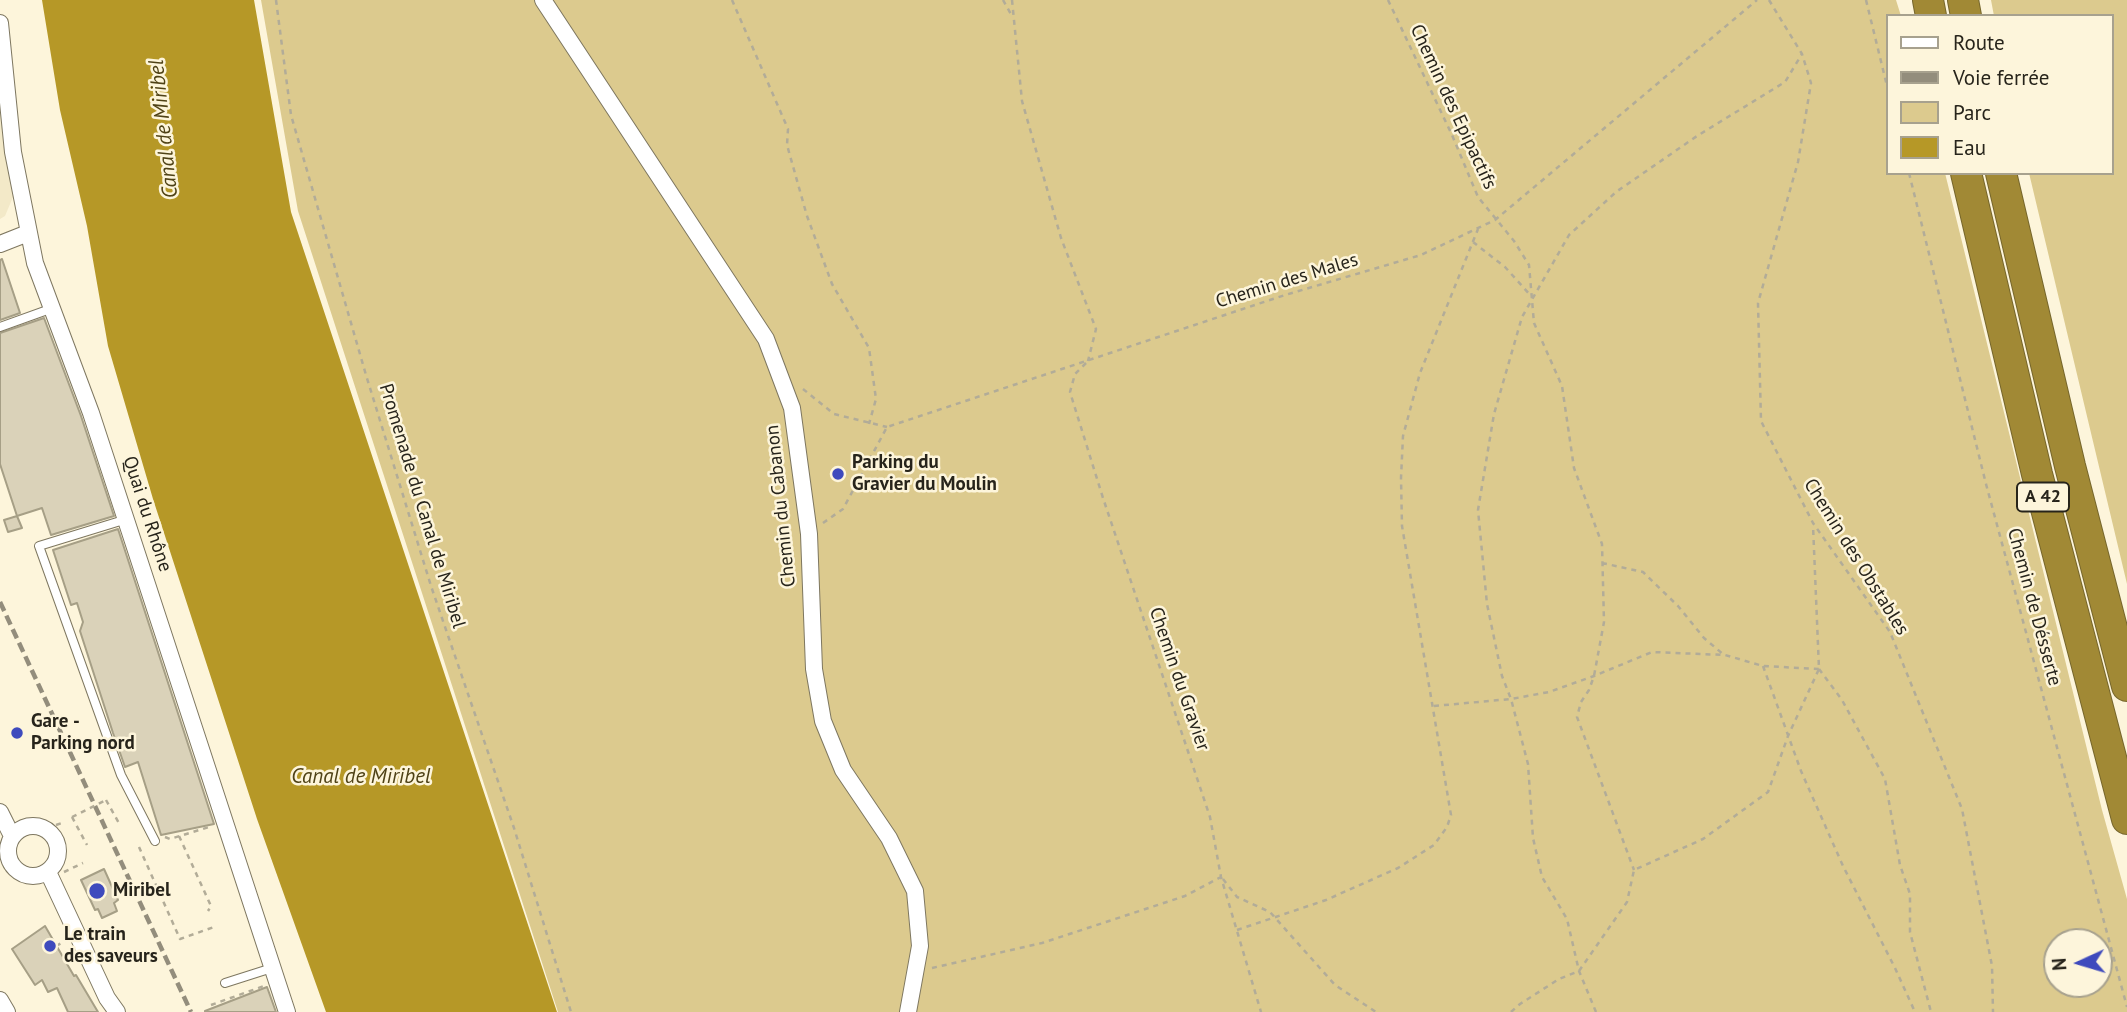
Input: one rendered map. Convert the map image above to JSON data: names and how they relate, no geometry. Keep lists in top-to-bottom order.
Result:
{
  "streets": {
    "highway": ["A 42"],
    "street": ["Chemin du Cabanon", "Quai du Rhône"],
    "path": [
      "Chemin des Epipactifs",
      "Chemin des Males",
      "Promenade du Canal de Miribel",
      "Chemin des Obstables",
      "Chemin de Désserte",
      "Chemin du Gravier"
    ]
  },
  "crossings": [
    ["Chemin des Epipactifs", "Chemin des Males"],
    ["Chemin des Males", "Chemin du Gravier"]
  ],
  "water": ["Canal de Miribel"],
  "places": [
    "Parking du Gravier du Moulin",
    "Gare - Parking nord",
    "Miribel",
    "Le train des saveurs"
  ],
  "legend": [
    "Route",
    "Voie ferrée",
    "Parc",
    "Eau"
  ],
  "north": "left"
}
